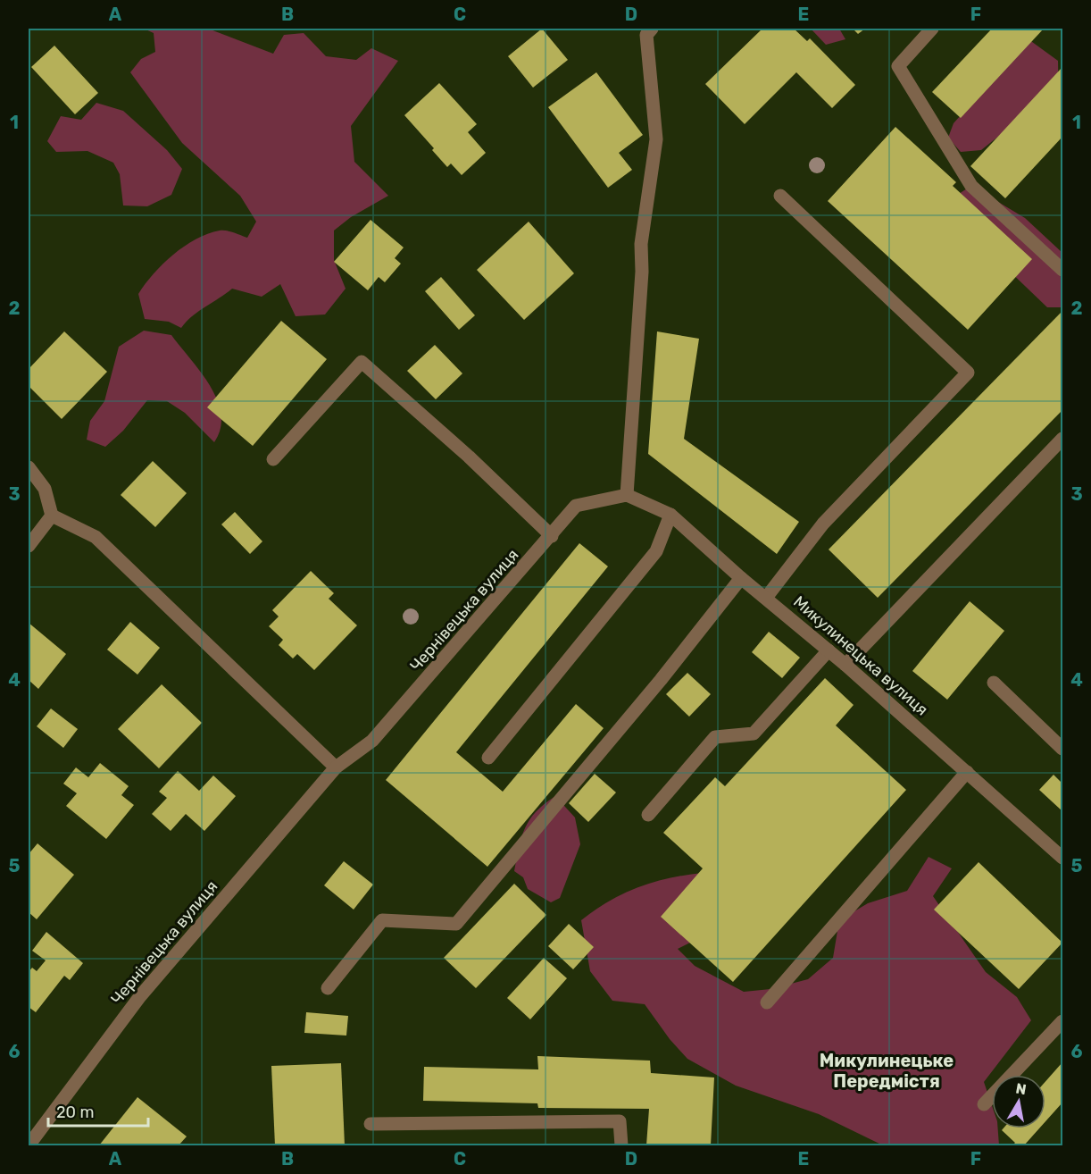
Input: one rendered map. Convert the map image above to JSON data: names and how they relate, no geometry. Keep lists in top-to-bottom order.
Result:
{
  "streets": {
    "street": ["Чернівецька вулиця", "Микулинецька вулиця"]
  },
  "crossings": [
    ["Чернівецька вулиця", "Микулинецька вулиця"]
  ],
  "districts": ["Микулинецьке Передмістя"],
  "scale_bar": "20 m",
  "north": "top",
  "grid": {
    "columns": [
      "A",
      "B",
      "C",
      "D",
      "E",
      "F"
    ],
    "rows": [
      "1",
      "2",
      "3",
      "4",
      "5",
      "6"
    ]
  }
}
